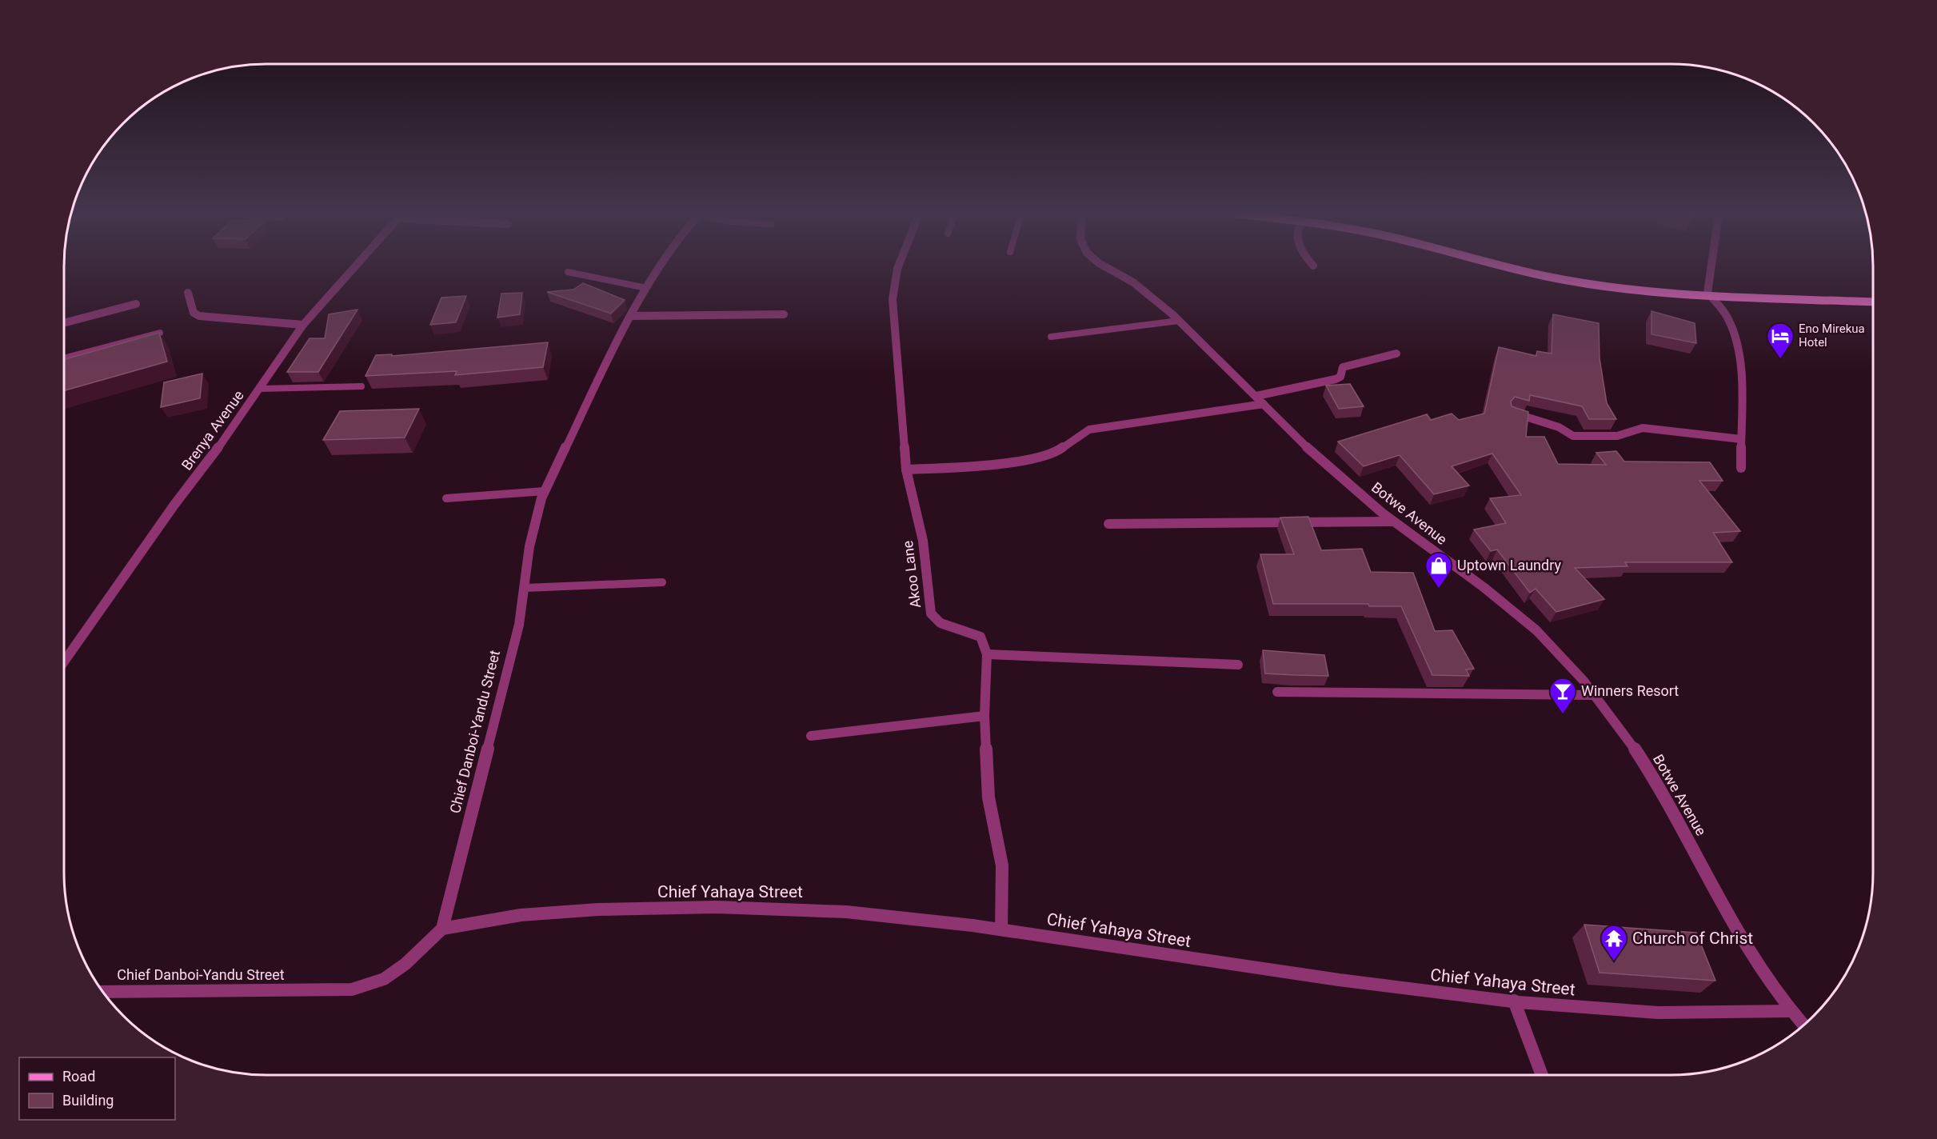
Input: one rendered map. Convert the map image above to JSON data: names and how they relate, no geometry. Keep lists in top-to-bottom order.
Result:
{
  "streets": {
    "street": [
      "Brenya Avenue",
      "Botwe Avenue",
      "Akoo Lane",
      "Chief Danboi-Yandu Street",
      "Chief Yahaya Street"
    ]
  },
  "crossings": [
    ["Botwe Avenue", "Chief Yahaya Street"],
    ["Akoo Lane", "Chief Yahaya Street"],
    ["Chief Danboi-Yandu Street", "Chief Yahaya Street"]
  ],
  "places": {
    "hotel": ["Eno Mirekua Hotel"],
    "shop": ["Uptown Laundry"],
    "bar": ["Winners Resort"],
    "temple": ["Church of Christ"]
  },
  "legend": ["Road", "Building"]
}
